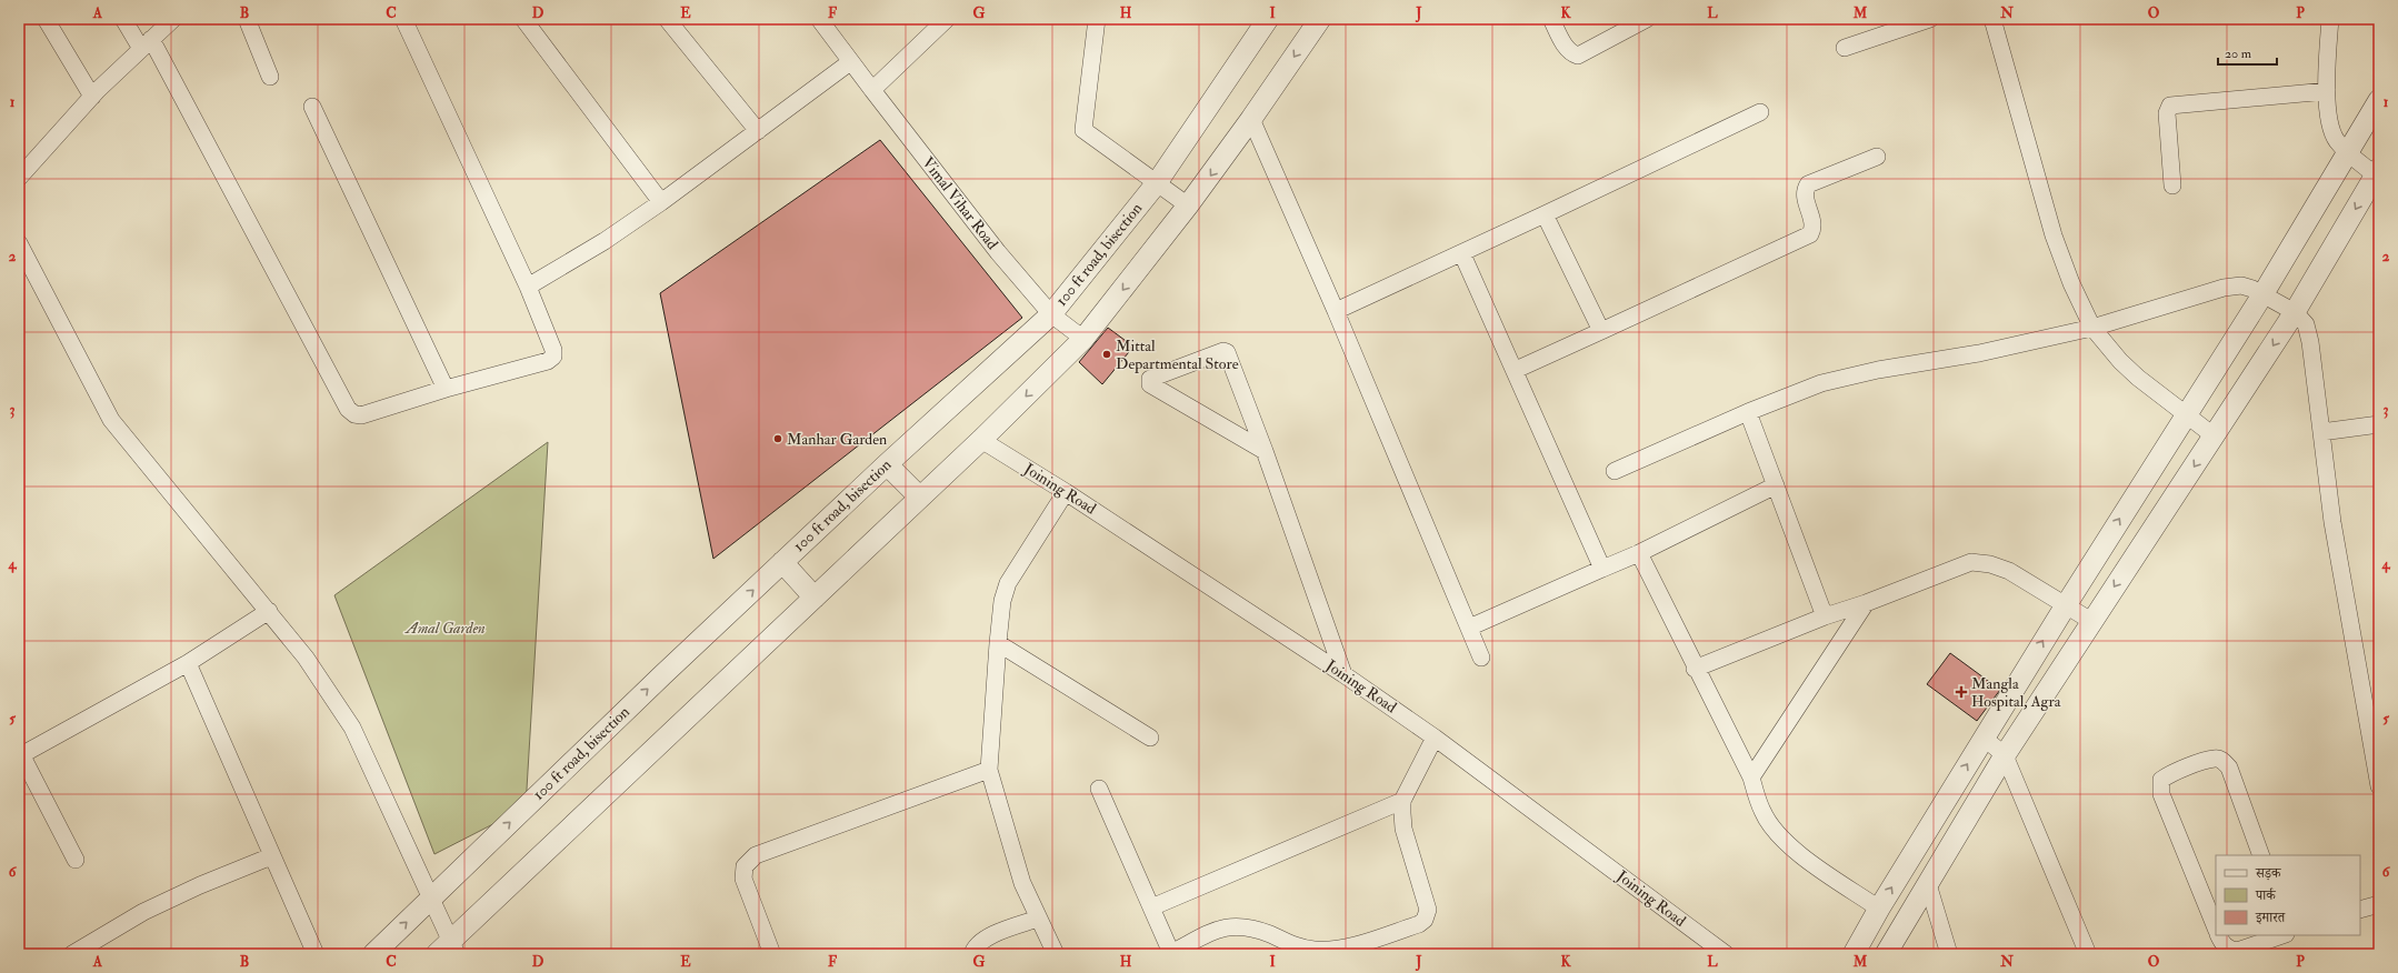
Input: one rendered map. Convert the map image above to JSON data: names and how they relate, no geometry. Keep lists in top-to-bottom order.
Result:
{
  "streets": {
    "street": ["Vimal Vihar Road", "100 ft road, bisection", "Joining Road"]
  },
  "crossings": [
    ["Vimal Vihar Road", "100 ft road, bisection"]
  ],
  "parks": ["Amal Garden"],
  "places": {
    "other": ["Mittal Departmental Store", "Manhar Garden"],
    "health": ["Mangla Hospital, Agra"]
  },
  "legend": ["सड़क", "पार्क", "इमारत"],
  "scale_bar": "20 m",
  "grid": {
    "columns": [
      "A",
      "B",
      "C",
      "D",
      "E",
      "F",
      "G",
      "H",
      "I",
      "J",
      "K",
      "L",
      "M",
      "N",
      "O",
      "P"
    ],
    "rows": [
      "1",
      "2",
      "3",
      "4",
      "5",
      "6"
    ]
  }
}
